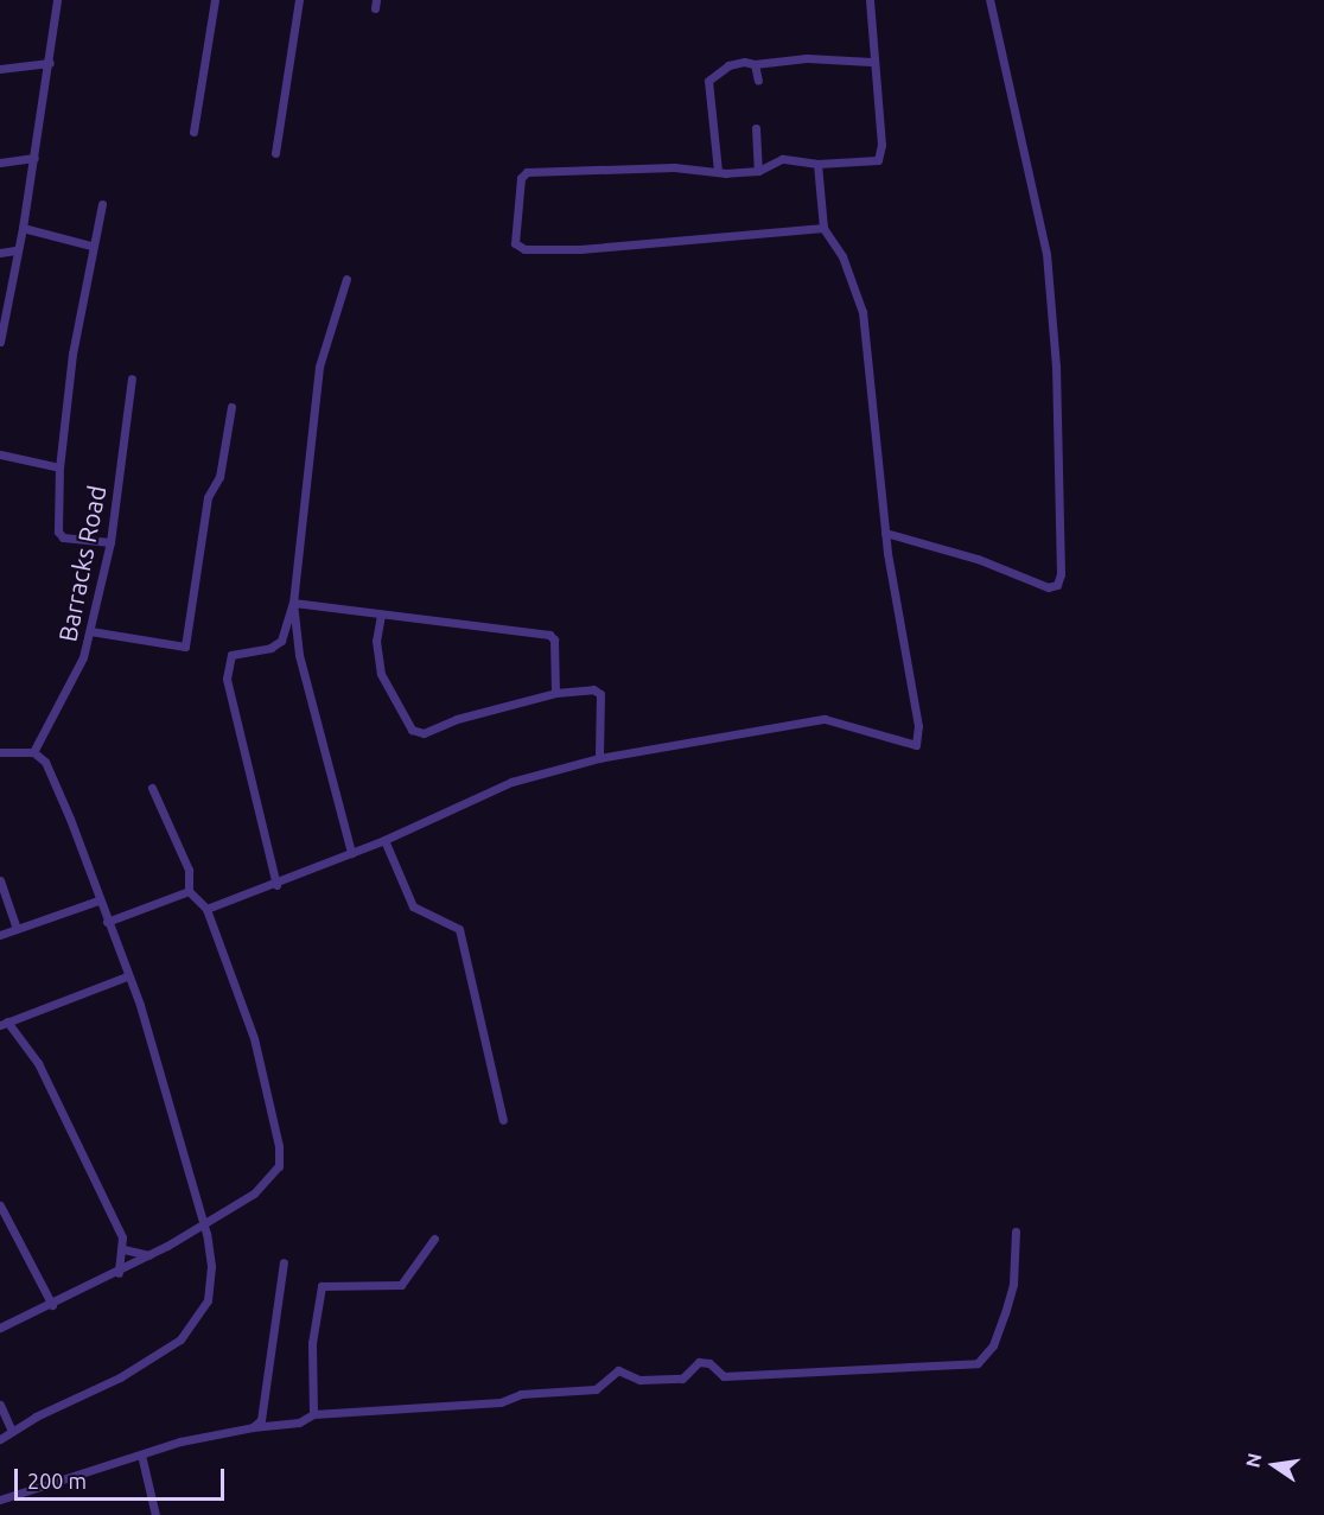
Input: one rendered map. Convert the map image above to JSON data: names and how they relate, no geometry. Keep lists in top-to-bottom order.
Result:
{
  "streets": {
    "street": ["Barracks Road"]
  },
  "scale_bar": "200 m",
  "north": "left"
}
